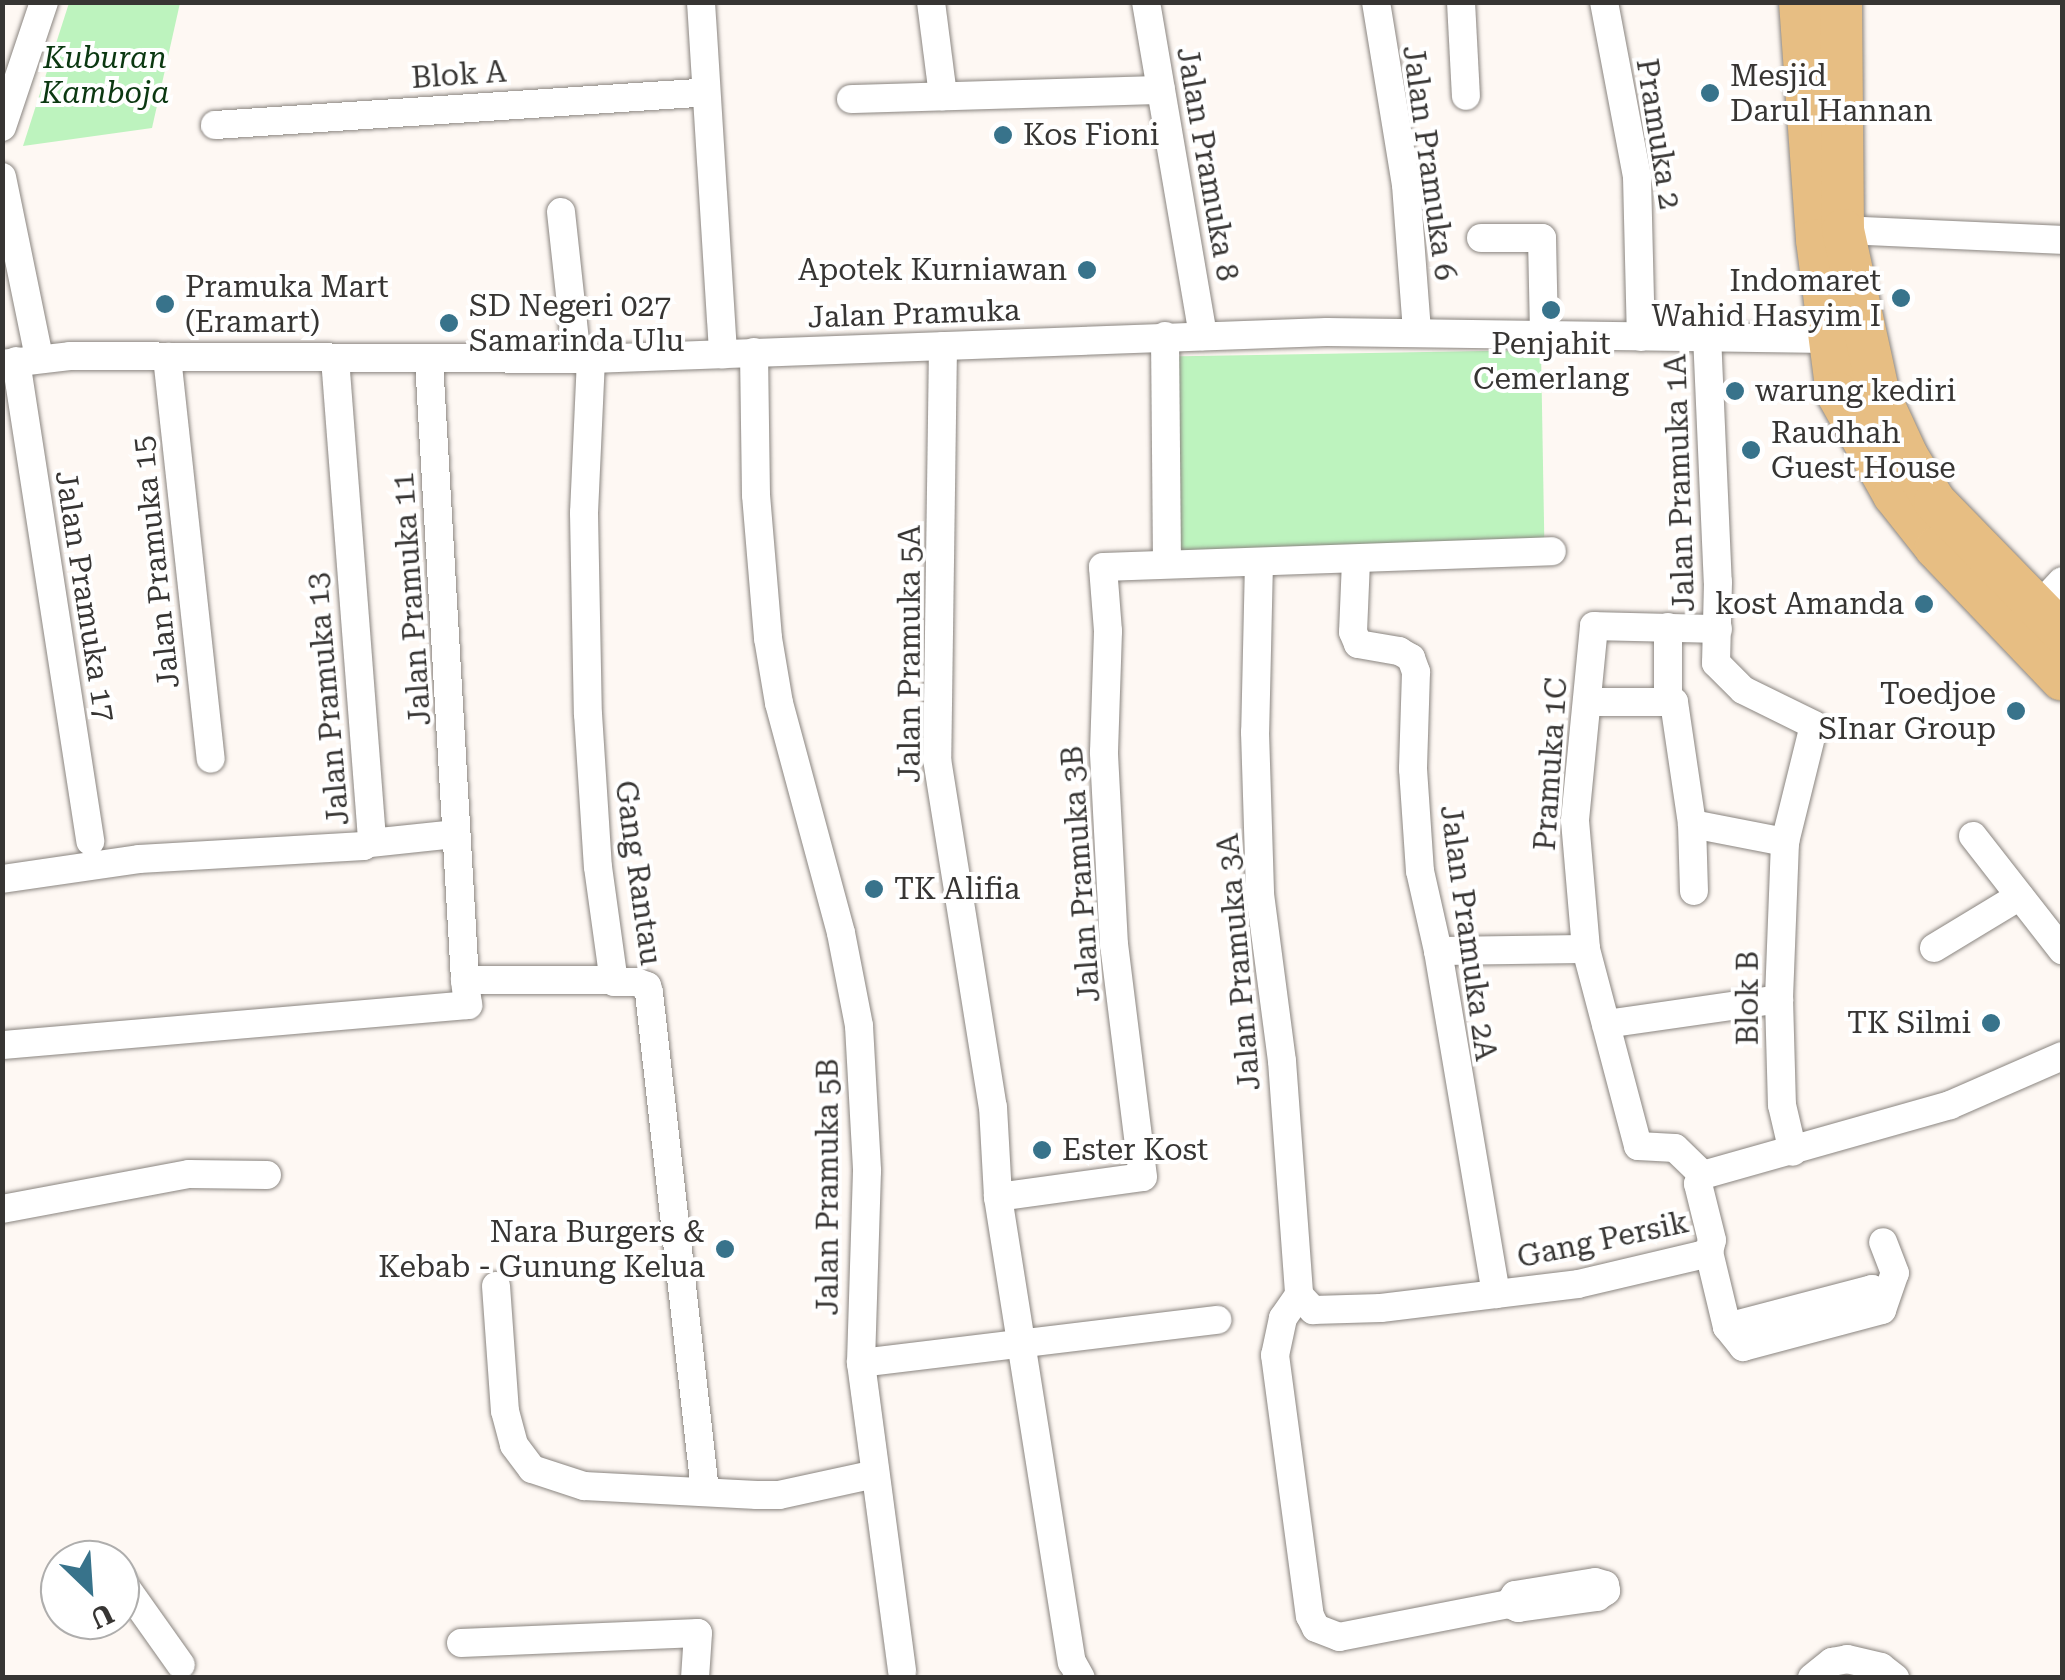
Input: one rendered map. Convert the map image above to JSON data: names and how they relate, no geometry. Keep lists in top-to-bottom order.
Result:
{
  "streets": {
    "street": [
      "Blok A",
      "Pramuka 2",
      "Jalan Pramuka 6",
      "Jalan Pramuka 8",
      "Jalan Pramuka",
      "Jalan Pramuka 1A",
      "Jalan Pramuka 15",
      "Jalan Pramuka 17",
      "Jalan Pramuka 11",
      "Jalan Pramuka 5A",
      "Jalan Pramuka 13",
      "Pramuka 1C",
      "Gang Rantau",
      "Jalan Pramuka 3B",
      "Jalan Pramuka 2A",
      "Jalan Pramuka 3A",
      "Blok B",
      "Jalan Pramuka 5B",
      "Gang Persik"
    ]
  },
  "crossings": [
    ["Pramuka 2", "Jalan Pramuka"],
    ["Jalan Pramuka 6", "Jalan Pramuka"],
    ["Jalan Pramuka 8", "Jalan Pramuka"],
    ["Jalan Pramuka", "Jalan Pramuka 1A"],
    ["Jalan Pramuka", "Jalan Pramuka 15"],
    ["Jalan Pramuka", "Jalan Pramuka 17"],
    ["Jalan Pramuka", "Jalan Pramuka 11"],
    ["Jalan Pramuka", "Jalan Pramuka 5A"],
    ["Jalan Pramuka", "Jalan Pramuka 13"],
    ["Jalan Pramuka", "Gang Rantau"],
    ["Jalan Pramuka", "Jalan Pramuka 5B"],
    ["Jalan Pramuka 1A", "Blok B"],
    ["Jalan Pramuka 5A", "Jalan Pramuka 3B"],
    ["Pramuka 1C", "Gang Persik"],
    ["Jalan Pramuka 2A", "Gang Persik"],
    ["Jalan Pramuka 3A", "Gang Persik"],
    ["Blok B", "Gang Persik"]
  ],
  "parks": ["Kuburan Kamboja"],
  "places": [
    "Mesjid Darul Hannan",
    "Kos Fioni",
    "Apotek Kurniawan",
    "Indomaret Wahid Hasyim I",
    "Pramuka Mart (Eramart)",
    "Penjahit Cemerlang",
    "SD Negeri 027 Samarinda Ulu",
    "warung kediri",
    "Raudhah Guest House",
    "kost Amanda",
    "Toedjoe SInar Group",
    "TK Alifia",
    "TK Silmi",
    "Ester Kost",
    "Nara Burgers & Kebab - Gunung Kelua"
  ],
  "north": "bottom right"
}
